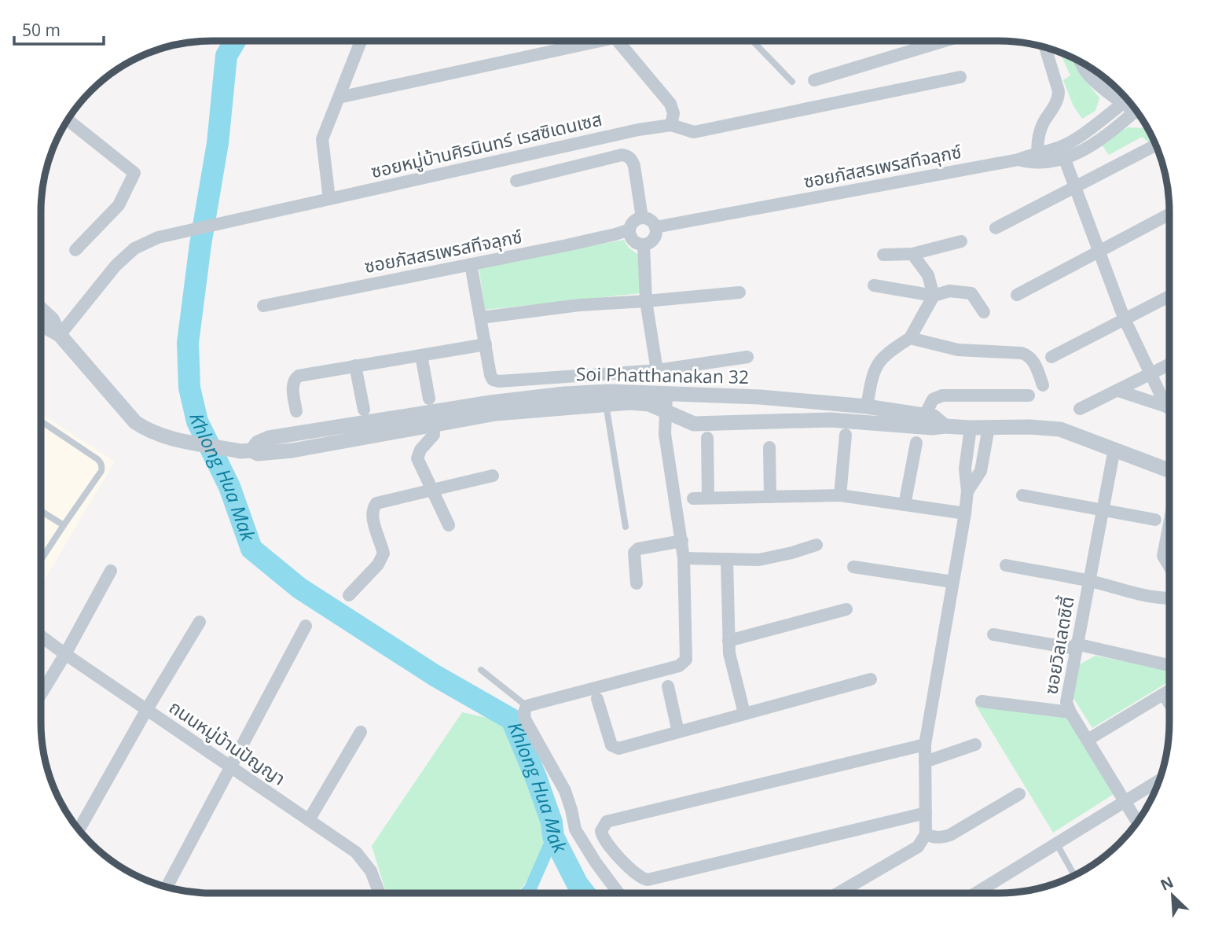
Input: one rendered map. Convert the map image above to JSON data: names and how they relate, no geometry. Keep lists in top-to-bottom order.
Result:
{
  "streets": {
    "street": [
      "ซอยหมู่บ้านศิรนินทร์ เรสซิเดนเซส",
      "ซอยภัสสรเพรสทีจลุกซ์",
      "Soi Phatthanakan 32",
      "ซอยวิลเลตซิตี้",
      "ถนนหมู่บ้านปัญญา"
    ]
  },
  "crossings": [
    ["ซอยหมู่บ้านศิรนินทร์ เรสซิเดนเซส", "Soi Phatthanakan 32"],
    ["Soi Phatthanakan 32", "ซอยวิลเลตซิตี้"]
  ],
  "water": ["Khlong Hua Mak"],
  "scale_bar": "50 m",
  "north": "top left"
}
